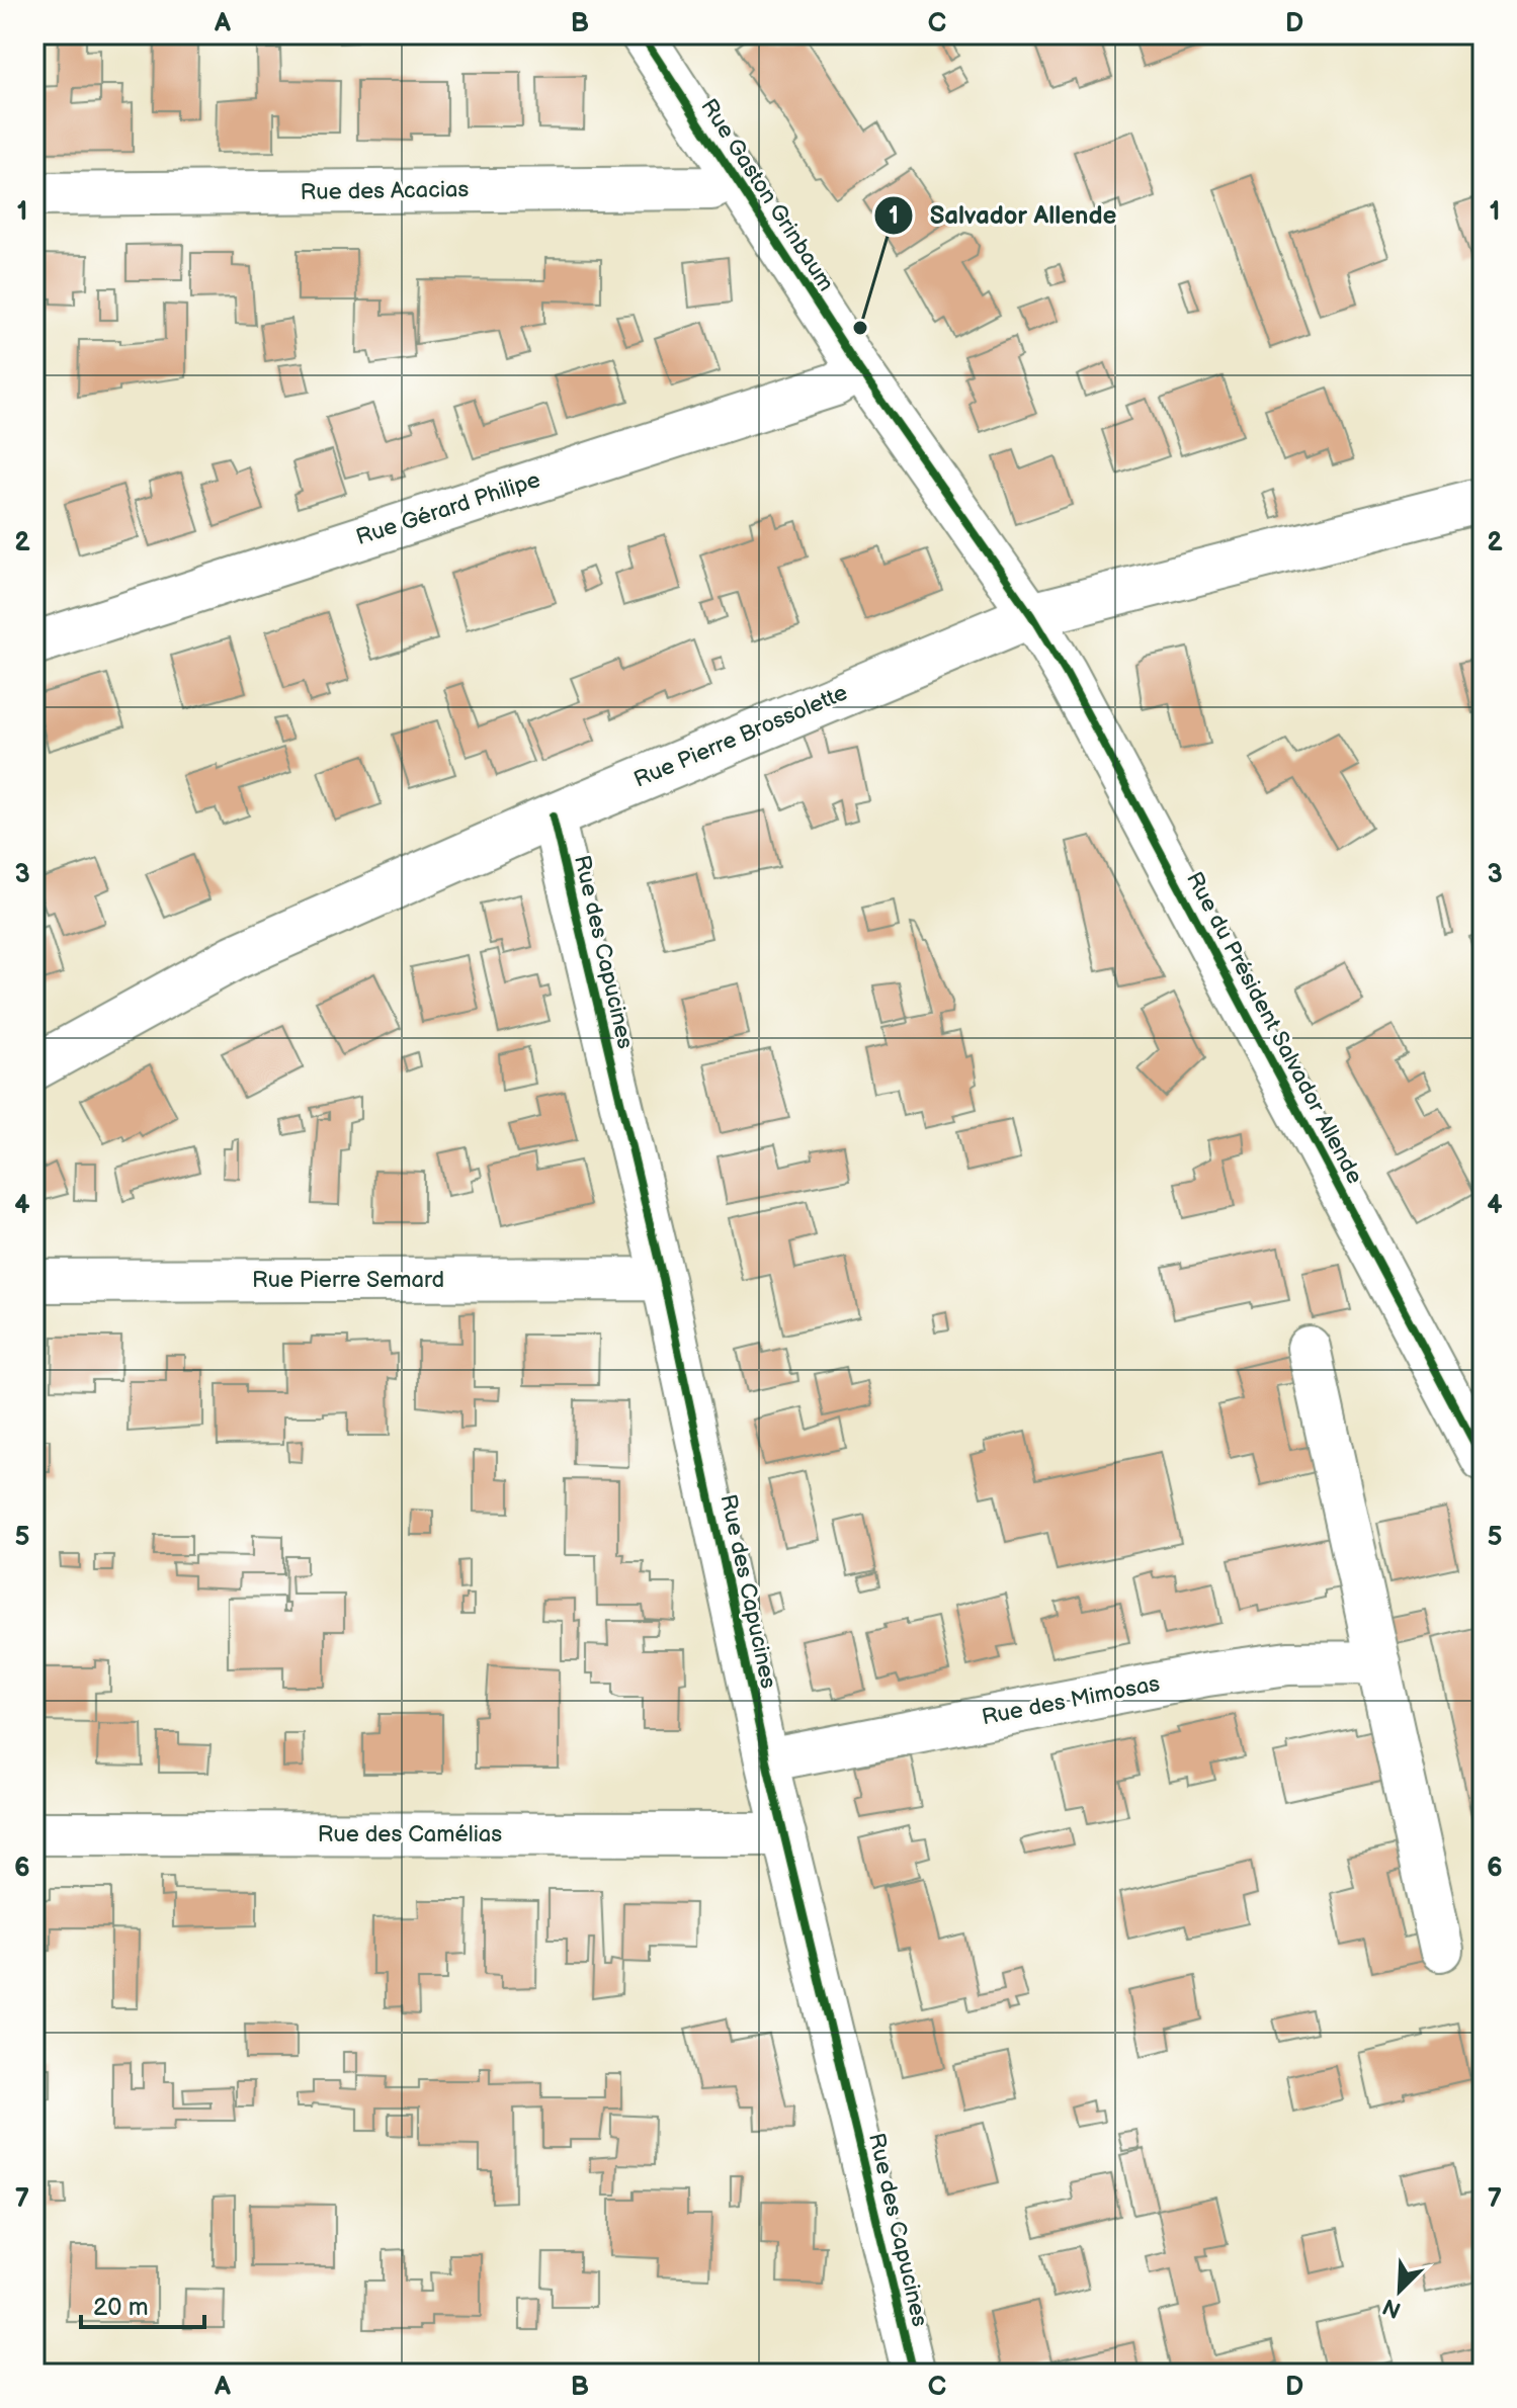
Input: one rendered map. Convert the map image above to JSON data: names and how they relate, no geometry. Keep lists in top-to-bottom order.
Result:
{
  "streets": {
    "street": [
      "Rue des Acacias",
      "Rue Gaston Grinbaum",
      "Rue Gérard Philipe",
      "Rue Pierre Brossolette",
      "Rue des Capucines",
      "Rue du Président Salvador Allende",
      "Rue Pierre Semard",
      "Rue des Mimosas",
      "Rue des Camélias"
    ]
  },
  "crossings": [
    ["Rue des Acacias", "Rue Gaston Grinbaum"],
    ["Rue Gaston Grinbaum", "Rue Gérard Philipe"],
    ["Rue Gaston Grinbaum", "Rue Pierre Brossolette"],
    ["Rue Gaston Grinbaum", "Rue du Président Salvador Allende"],
    ["Rue Pierre Brossolette", "Rue des Capucines"],
    ["Rue Pierre Brossolette", "Rue du Président Salvador Allende"],
    ["Rue des Capucines", "Rue Pierre Semard"],
    ["Rue des Capucines", "Rue des Mimosas"],
    ["Rue des Capucines", "Rue des Camélias"]
  ],
  "places": ["Salvador Allende"],
  "scale_bar": "20 m",
  "north": "bottom left",
  "grid": {
    "columns": [
      "A",
      "B",
      "C",
      "D"
    ],
    "rows": [
      "1",
      "2",
      "3",
      "4",
      "5",
      "6",
      "7"
    ]
  }
}
